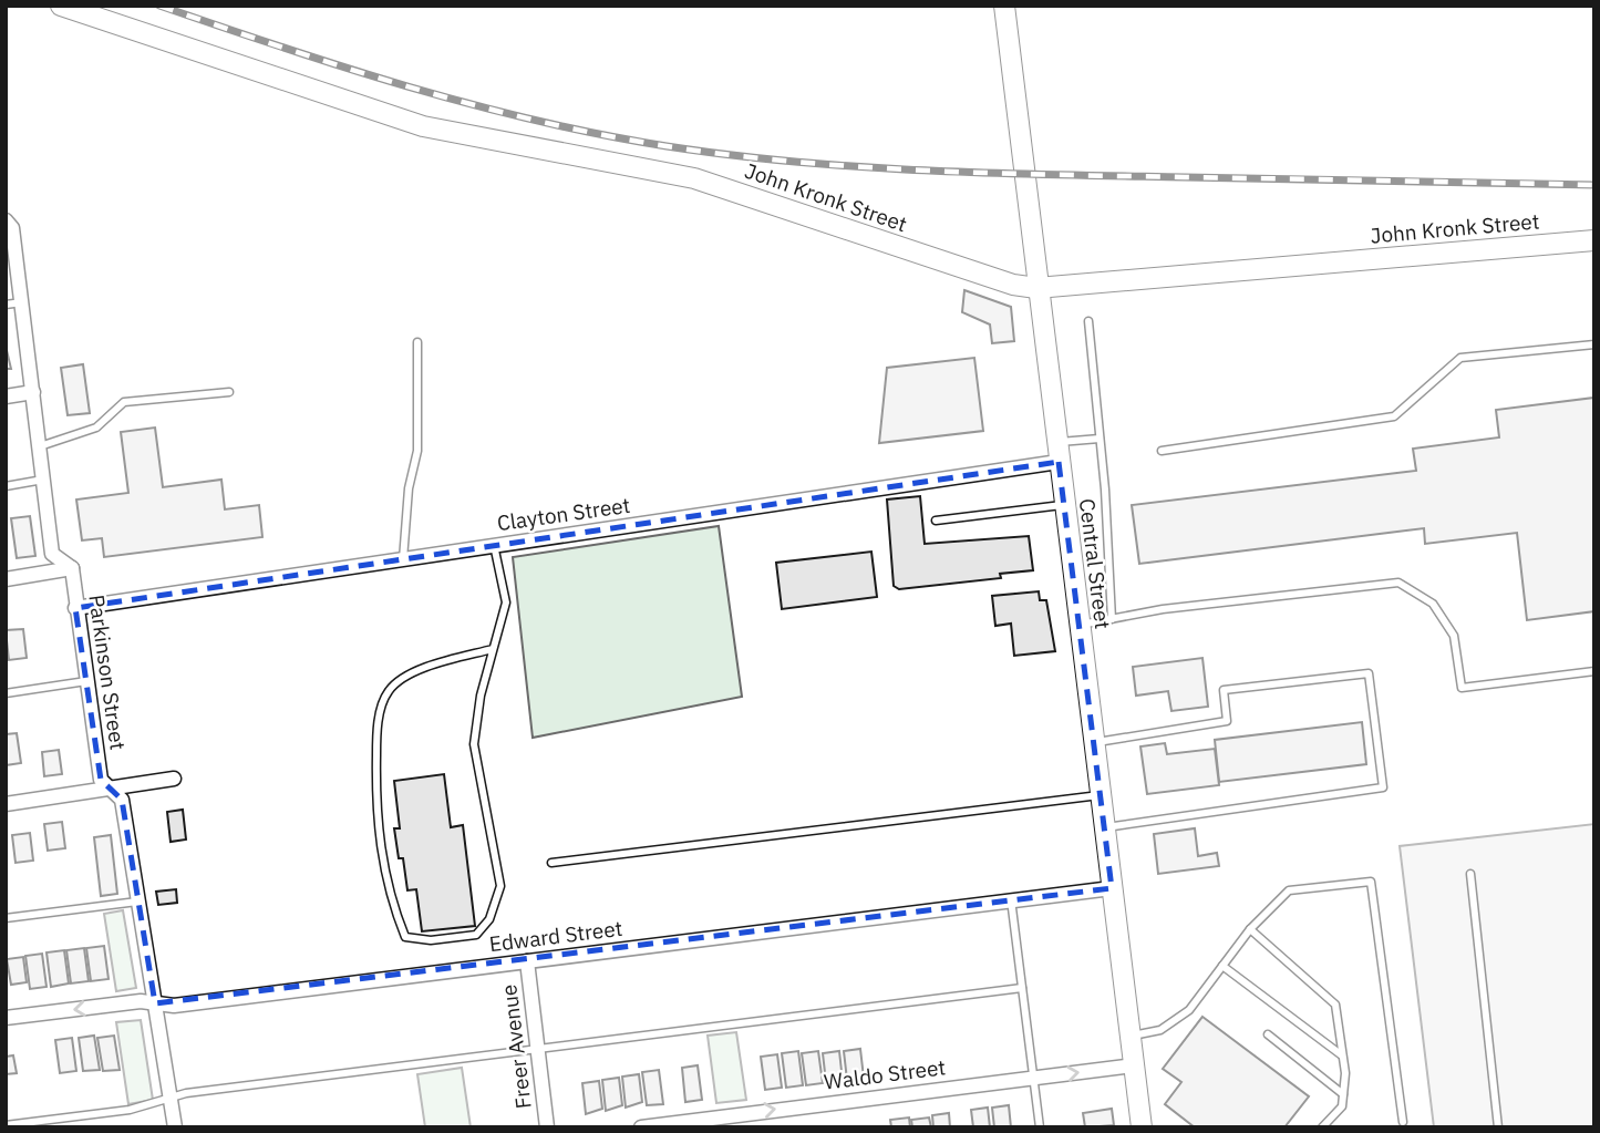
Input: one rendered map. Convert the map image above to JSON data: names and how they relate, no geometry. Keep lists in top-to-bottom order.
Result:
{
  "streets": {
    "street": [
      "John Kronk Street",
      "Clayton Street",
      "Central Street",
      "Parkinson Street",
      "Edward Street",
      "Freer Avenue",
      "Waldo Street"
    ]
  },
  "crossings": [
    ["John Kronk Street", "Central Street"],
    ["Clayton Street", "Central Street"],
    ["Clayton Street", "Parkinson Street"],
    ["Central Street", "Edward Street"],
    ["Central Street", "Waldo Street"],
    ["Parkinson Street", "Edward Street"],
    ["Edward Street", "Freer Avenue"]
  ],
  "one_way": ["Waldo Street"]
}
